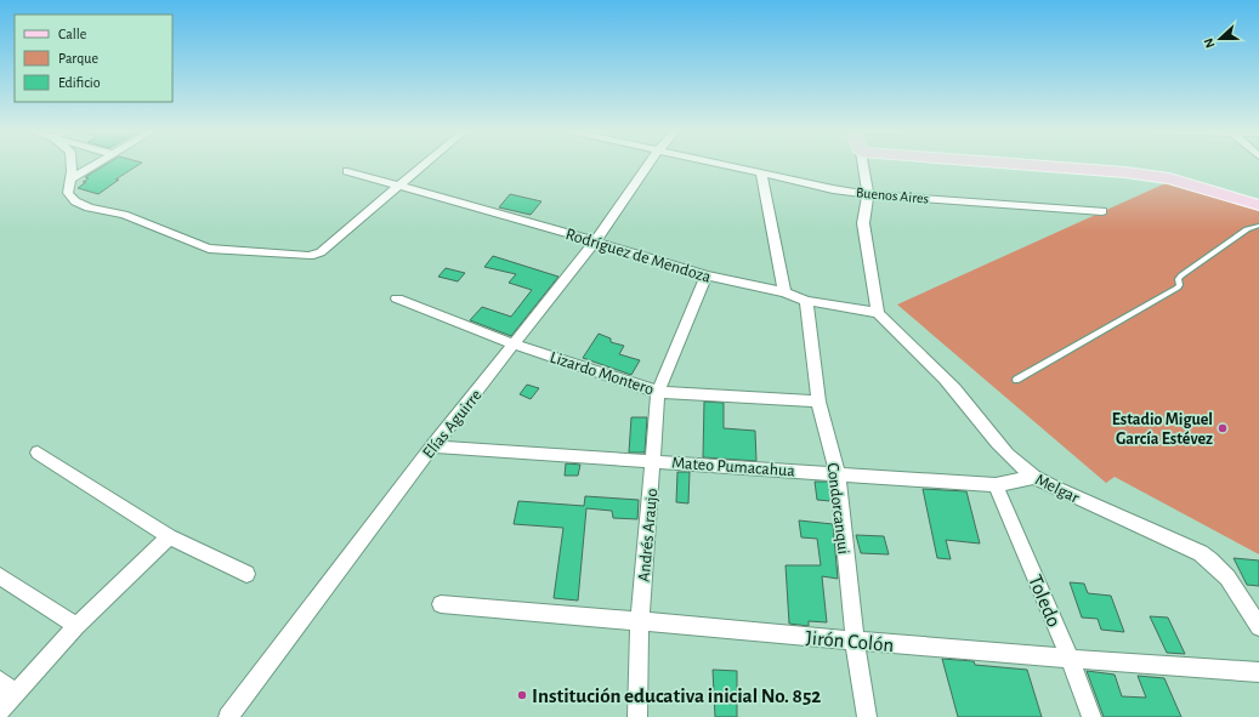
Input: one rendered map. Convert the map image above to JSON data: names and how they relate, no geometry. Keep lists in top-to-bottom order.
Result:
{
  "streets": {
    "street": [
      "Buenos Aires",
      "Rodríguez de Mendoza",
      "Lizardo Montero",
      "Elías Aguirre",
      "Mateo Pumacahua",
      "Melgar",
      "Condorcanqui",
      "Andrés Araujo",
      "Toledo",
      "Jirón Colón"
    ]
  },
  "crossings": [
    ["Rodríguez de Mendoza", "Elías Aguirre"],
    ["Rodríguez de Mendoza", "Melgar"],
    ["Rodríguez de Mendoza", "Condorcanqui"],
    ["Rodríguez de Mendoza", "Andrés Araujo"],
    ["Lizardo Montero", "Elías Aguirre"],
    ["Lizardo Montero", "Condorcanqui"],
    ["Lizardo Montero", "Andrés Araujo"],
    ["Elías Aguirre", "Mateo Pumacahua"],
    ["Mateo Pumacahua", "Melgar"],
    ["Mateo Pumacahua", "Condorcanqui"],
    ["Mateo Pumacahua", "Andrés Araujo"],
    ["Mateo Pumacahua", "Toledo"],
    ["Condorcanqui", "Jirón Colón"],
    ["Andrés Araujo", "Jirón Colón"],
    ["Toledo", "Jirón Colón"]
  ],
  "places": ["Estadio Miguel García Estévez", "Institución educativa inicial No. 852"],
  "legend": ["Calle", "Parque", "Edificio"],
  "north": "left"
}
